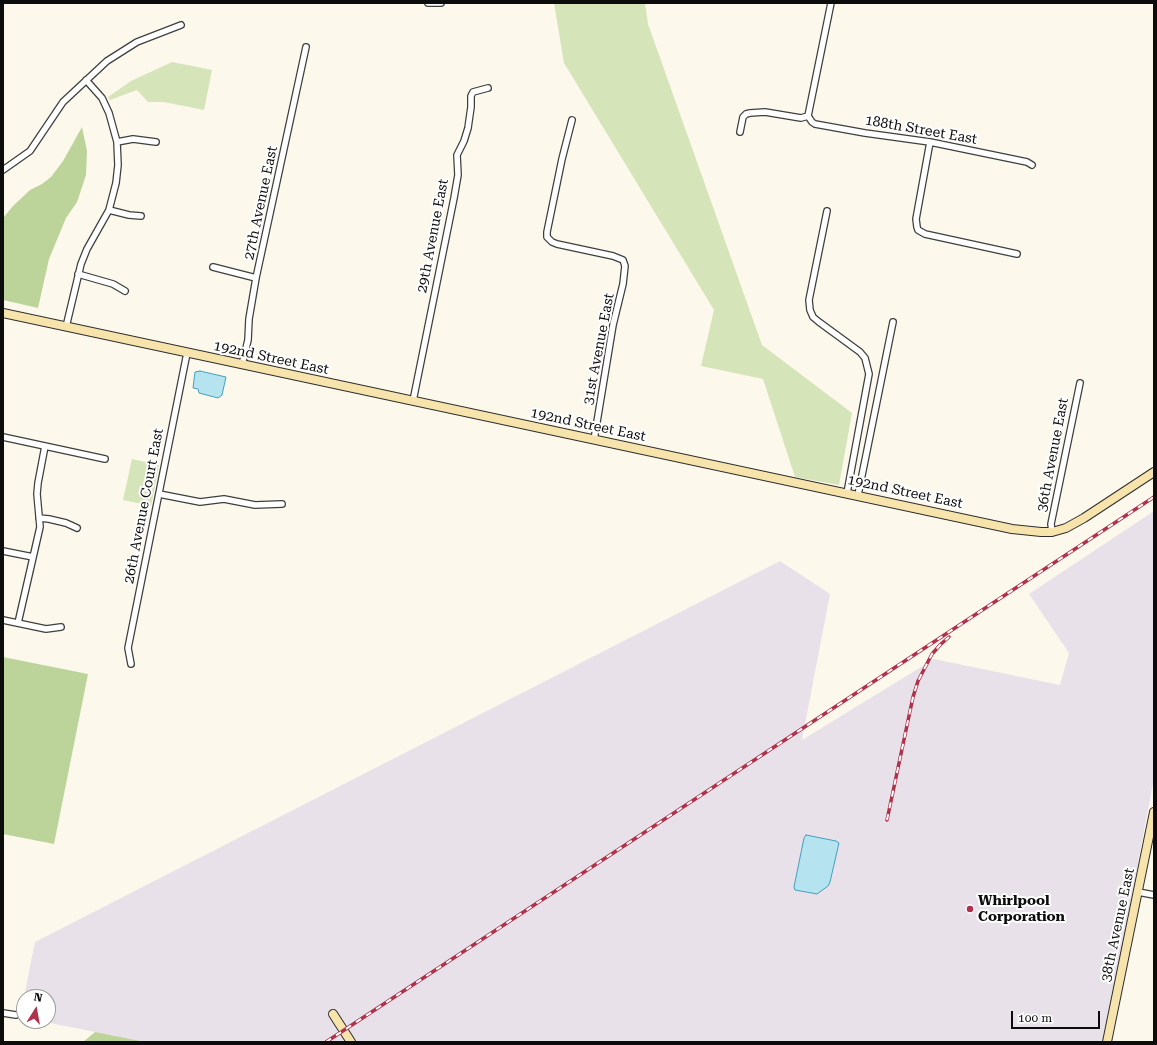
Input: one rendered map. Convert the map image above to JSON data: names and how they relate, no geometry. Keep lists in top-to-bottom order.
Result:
{
  "streets": {
    "street": [
      "188th Street East",
      "27th Avenue East",
      "29th Avenue East",
      "31st Avenue East",
      "192nd Street East",
      "36th Avenue East",
      "26th Avenue Court East",
      "38th Avenue East"
    ]
  },
  "crossings": [
    ["27th Avenue East", "192nd Street East"],
    ["29th Avenue East", "192nd Street East"],
    ["31st Avenue East", "192nd Street East"],
    ["192nd Street East", "36th Avenue East"],
    ["192nd Street East", "26th Avenue Court East"]
  ],
  "places": ["Whirlpool Corporation"],
  "scale_bar": "100 m",
  "north": "top"
}
